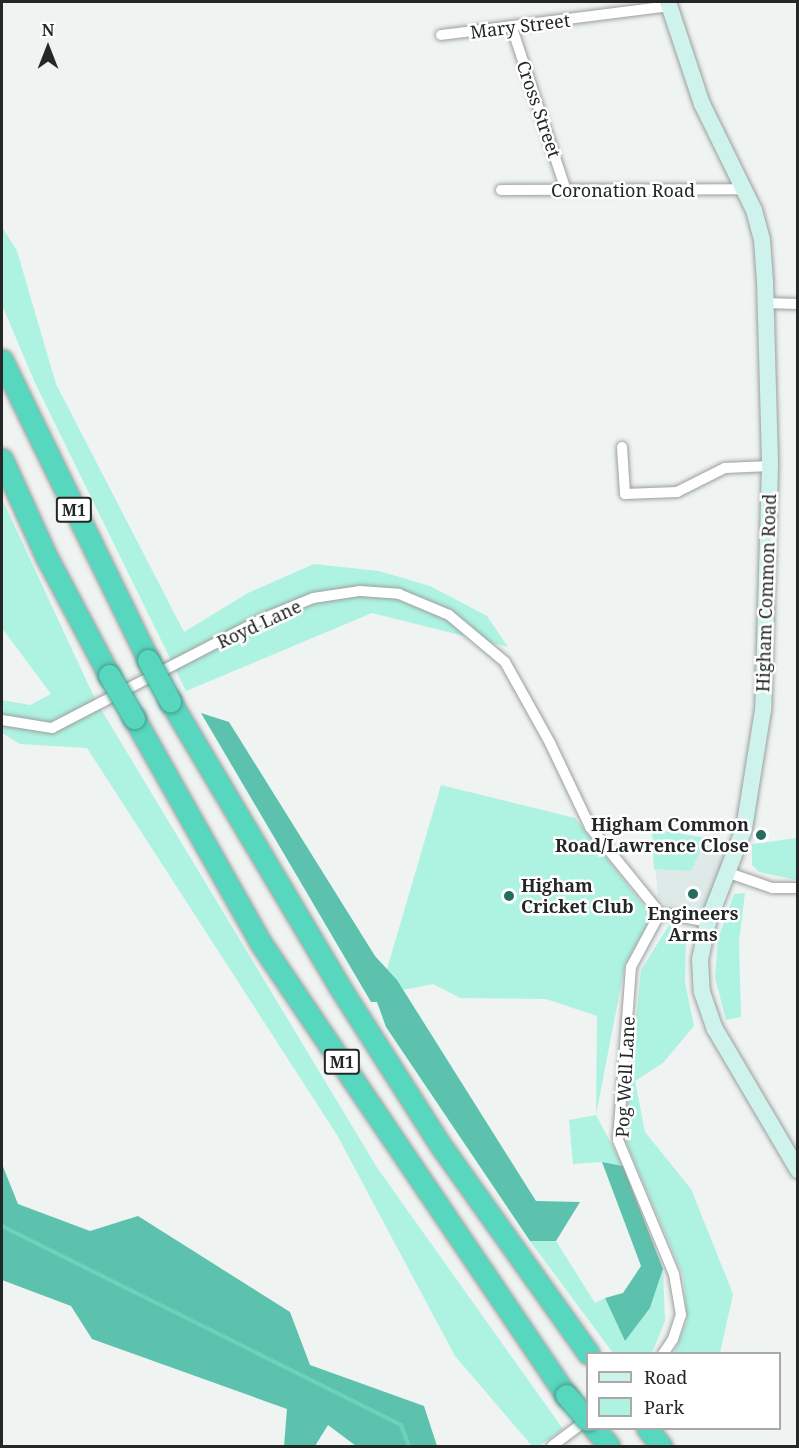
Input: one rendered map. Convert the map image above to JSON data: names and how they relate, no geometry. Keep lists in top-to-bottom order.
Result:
{
  "streets": {
    "highway": ["M1"],
    "street": [
      "Mary Street",
      "Cross Street",
      "Coronation Road",
      "Higham Common Road",
      "Royd Lane",
      "Pog Well Lane"
    ]
  },
  "crossings": [
    ["Mary Street", "Cross Street"],
    ["Mary Street", "Higham Common Road"],
    ["Cross Street", "Coronation Road"],
    ["Coronation Road", "Higham Common Road"],
    ["Royd Lane", "Pog Well Lane"]
  ],
  "places": ["Higham Common Road/Lawrence Close", "Engineers Arms", "Higham Cricket Club"],
  "legend": ["Road", "Park"],
  "north": "top"
}
